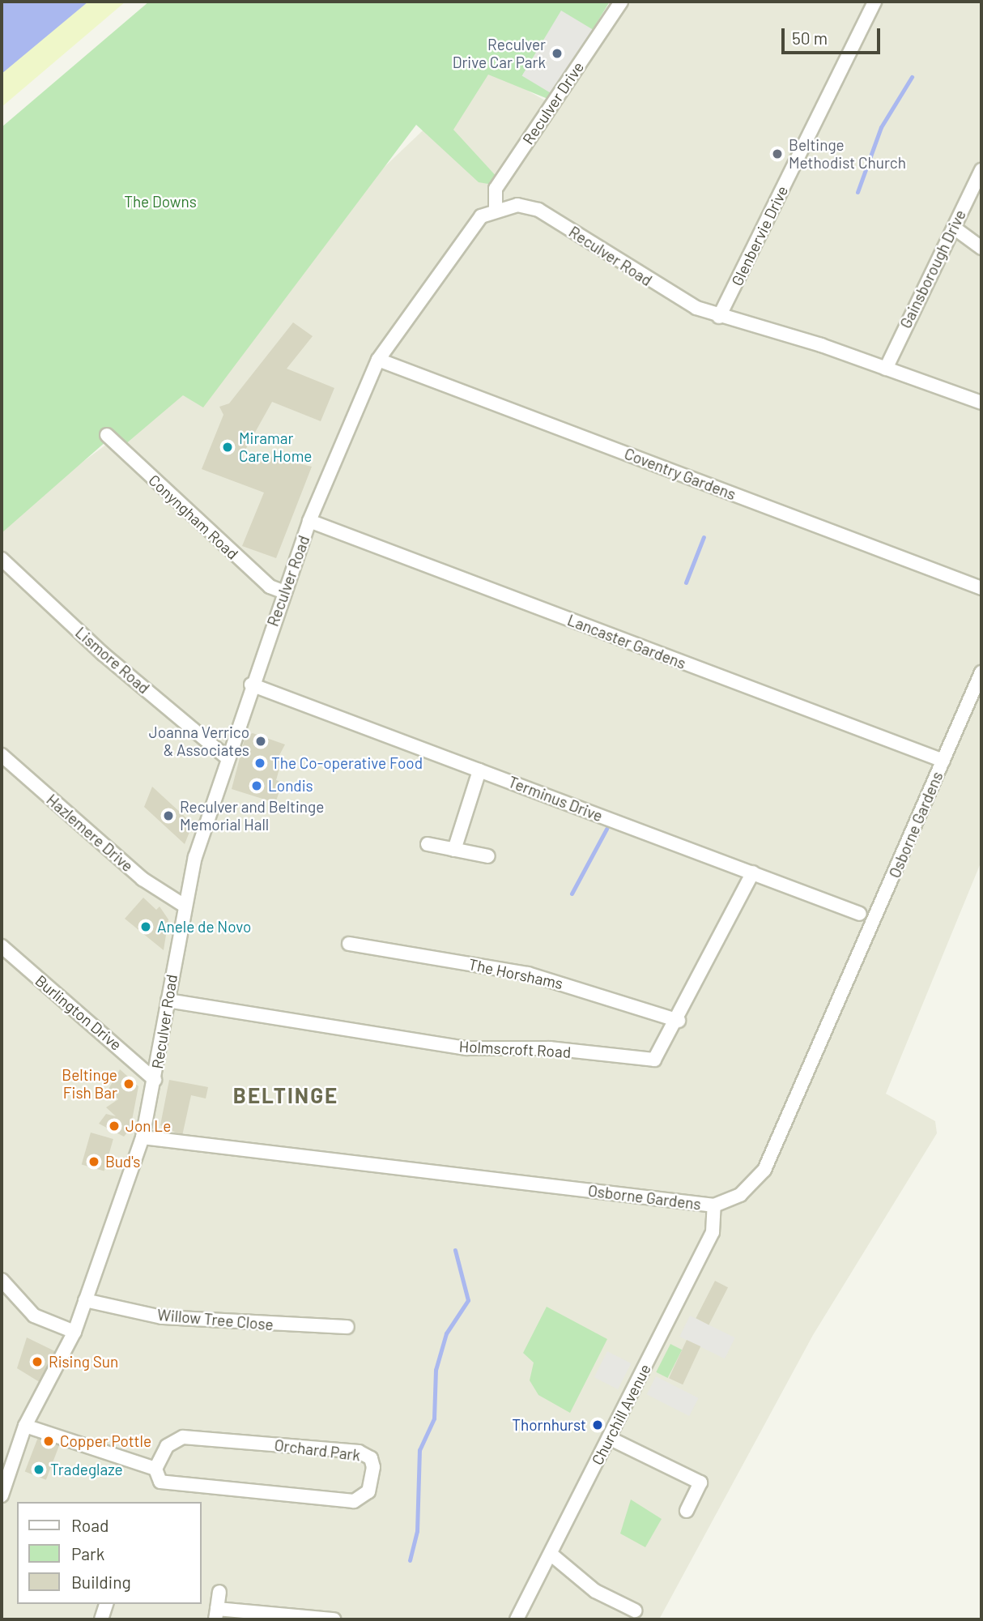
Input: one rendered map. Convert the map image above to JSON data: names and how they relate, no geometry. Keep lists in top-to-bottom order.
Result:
{
  "streets": {
    "street": [
      "Reculver Drive",
      "Glenbervie Drive",
      "Reculver Road",
      "Gainsborough Drive",
      "Coventry Gardens",
      "Conyngham Road",
      "Lancaster Gardens",
      "Lismore Road",
      "Terminus Drive",
      "Osborne Gardens",
      "Hazlemere Drive",
      "The Horshams",
      "Burlington Drive",
      "Holmscroft Road",
      "Willow Tree Close",
      "Churchill Avenue",
      "Orchard Park"
    ]
  },
  "crossings": [
    ["Reculver Drive", "Reculver Road"],
    ["Glenbervie Drive", "Reculver Road"],
    ["Reculver Road", "Gainsborough Drive"],
    ["Reculver Road", "Coventry Gardens"],
    ["Reculver Road", "Conyngham Road"],
    ["Reculver Road", "Lancaster Gardens"],
    ["Reculver Road", "Lismore Road"],
    ["Reculver Road", "Terminus Drive"],
    ["Reculver Road", "Osborne Gardens"],
    ["Reculver Road", "Hazlemere Drive"],
    ["Reculver Road", "Burlington Drive"],
    ["Reculver Road", "Holmscroft Road"],
    ["Reculver Road", "Willow Tree Close"],
    ["Reculver Road", "Orchard Park"],
    ["Lancaster Gardens", "Osborne Gardens"],
    ["Terminus Drive", "Holmscroft Road"],
    ["Osborne Gardens", "Churchill Avenue"],
    ["The Horshams", "Holmscroft Road"]
  ],
  "districts": ["BELTINGE"],
  "parks": ["The Downs"],
  "places": [
    "Reculver Drive Car Park",
    "Beltinge Methodist Church",
    "Miramar Care Home",
    "Joanna Verrico & Associates",
    "The Co-operative Food",
    "Londis",
    "Reculver and Beltinge Memorial Hall",
    "Anele de Novo",
    "Beltinge Fish Bar",
    "Jon Le",
    "Bud's",
    "Rising Sun",
    "Thornhurst",
    "Copper Pottle",
    "Tradeglaze"
  ],
  "legend": ["Road", "Park", "Building"],
  "scale_bar": "50 m"
}
